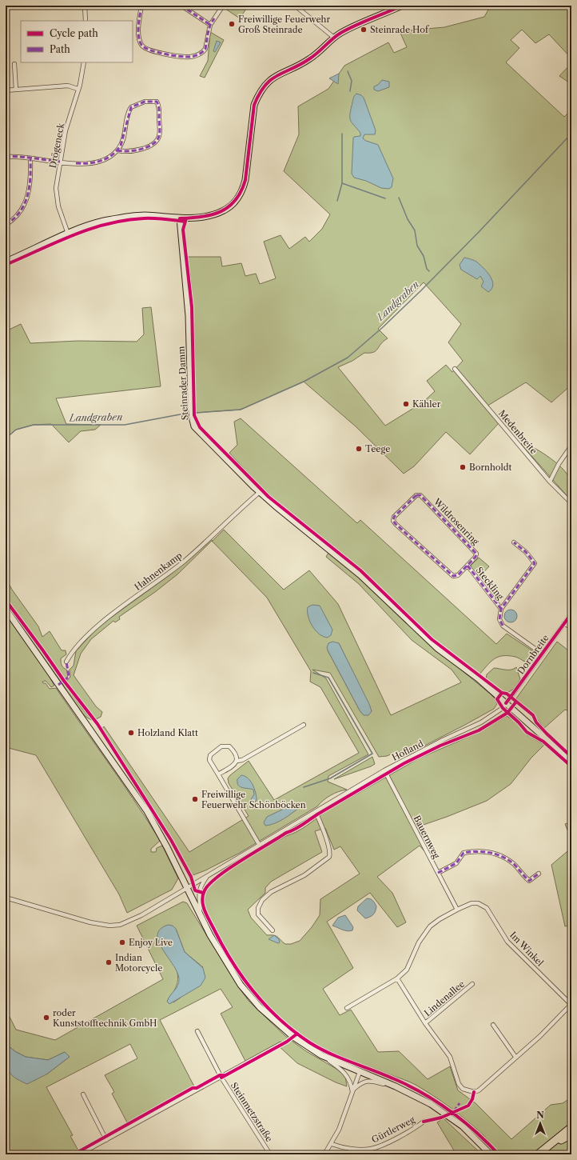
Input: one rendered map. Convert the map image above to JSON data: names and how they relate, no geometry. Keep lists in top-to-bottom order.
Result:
{
  "streets": {
    "main road": ["Steinrader Damm"],
    "street": [
      "Drögeneck",
      "Medenbreite",
      "Wildrosenring",
      "Hahnenkamp",
      "Steckling",
      "Dornbreite",
      "Hofland",
      "Bauernweg",
      "Im Winkel",
      "Lindenallee",
      "Steinmetzstraße",
      "Gürtlerweg"
    ]
  },
  "crossings": [
    ["Steinrader Damm", "Hahnenkamp"],
    ["Steinrader Damm", "Dornbreite"],
    ["Steinrader Damm", "Hofland"],
    ["Wildrosenring", "Steckling"],
    ["Dornbreite", "Hofland"],
    ["Hofland", "Bauernweg"],
    ["Bauernweg", "Im Winkel"],
    ["Im Winkel", "Lindenallee"]
  ],
  "water": ["Landgraben"],
  "places": [
    "Freiwillige Feuerwehr Groß Steinrade",
    "Steinrade Hof",
    "Kähler",
    "Teege",
    "Bornholdt",
    "Holzland Klatt",
    "Freiwillige Feuerwehr Schönböcken",
    "Enjoy Live",
    "Indian Motorcycle",
    "roder Kunststofftechnik GmbH"
  ],
  "legend": ["Cycle path", "Path"],
  "north": "top"
}
